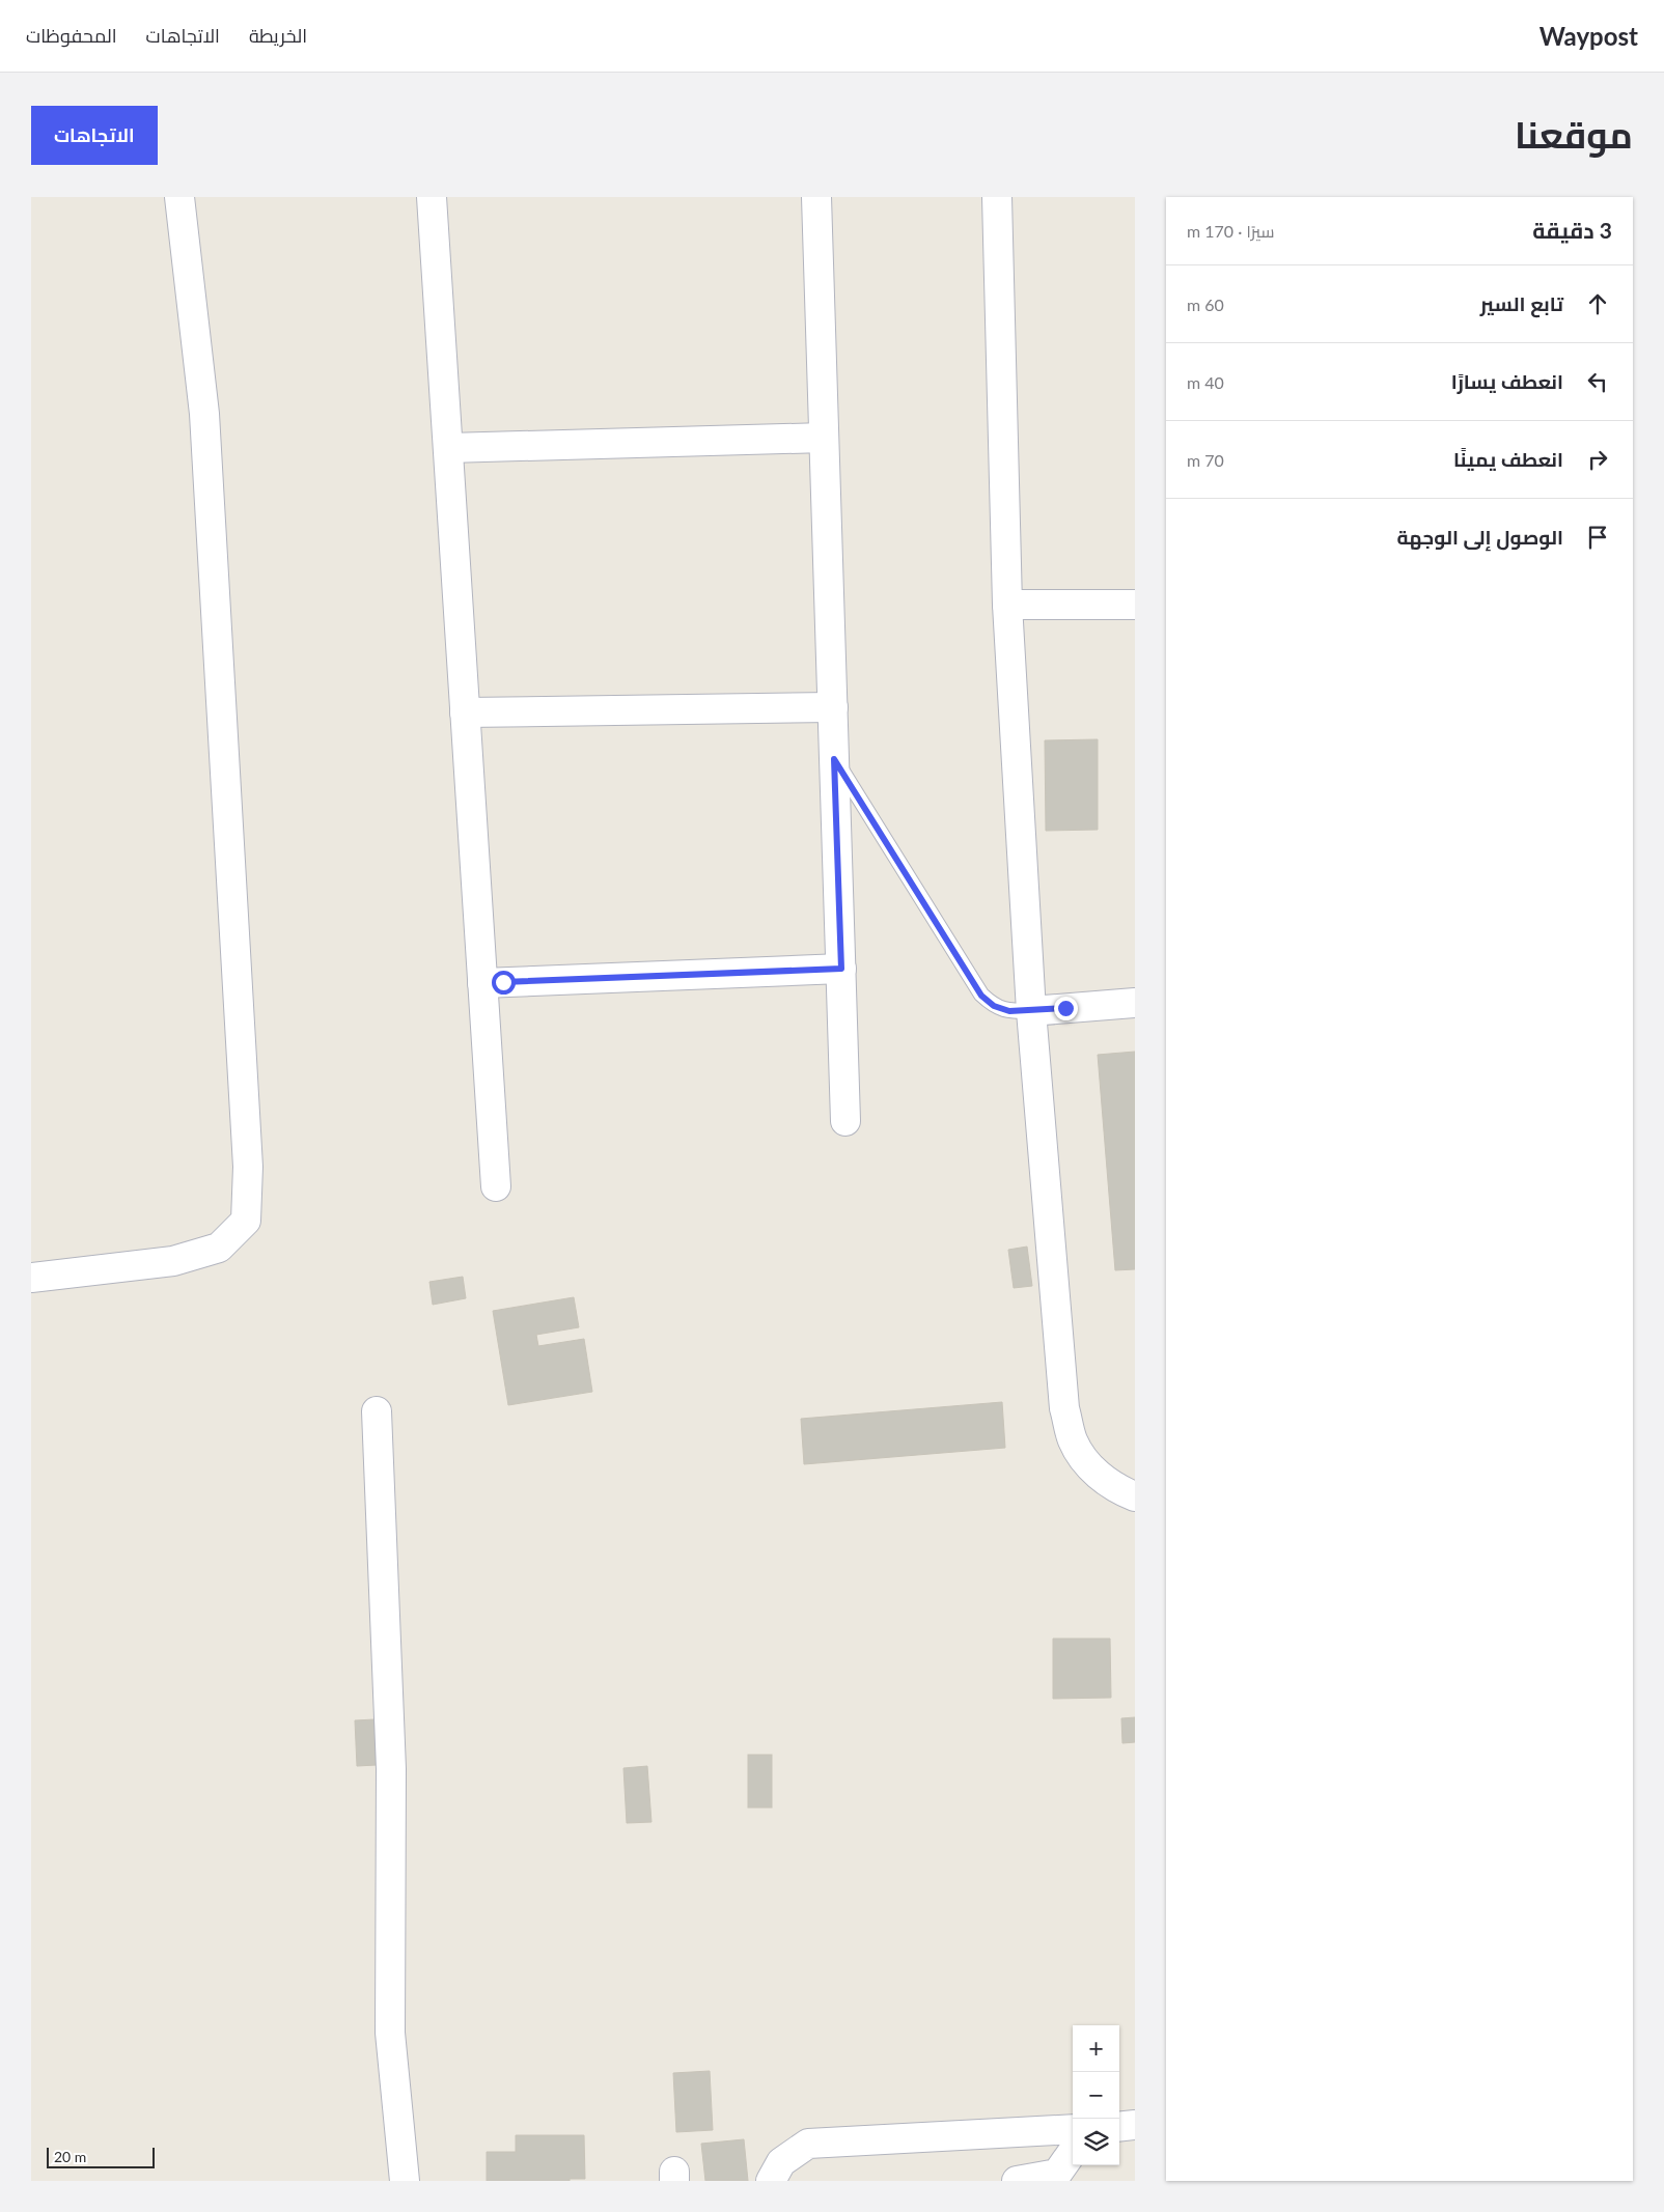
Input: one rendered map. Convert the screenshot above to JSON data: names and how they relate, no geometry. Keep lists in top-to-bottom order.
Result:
{
  "scale_bar": "20 m",
  "page": {
    "header": "Waypost",
    "nav": ["الخريطة", "الاتجاهات", "المحفوظات"],
    "title": "موقعنا",
    "buttons": "الاتجاهات",
    "heading": ["3 دقيقة", "سيرًا · 170 m"],
    "list": [
      ["تابع السير", "60 m"],
      ["انعطف يسارًا", "40 m"],
      ["انعطف يمينًا", "70 m"],
      "الوصول إلى الوجهة"
    ],
    "map_buttons": ["+", "−"],
    "scale": "20 m"
  }
}
